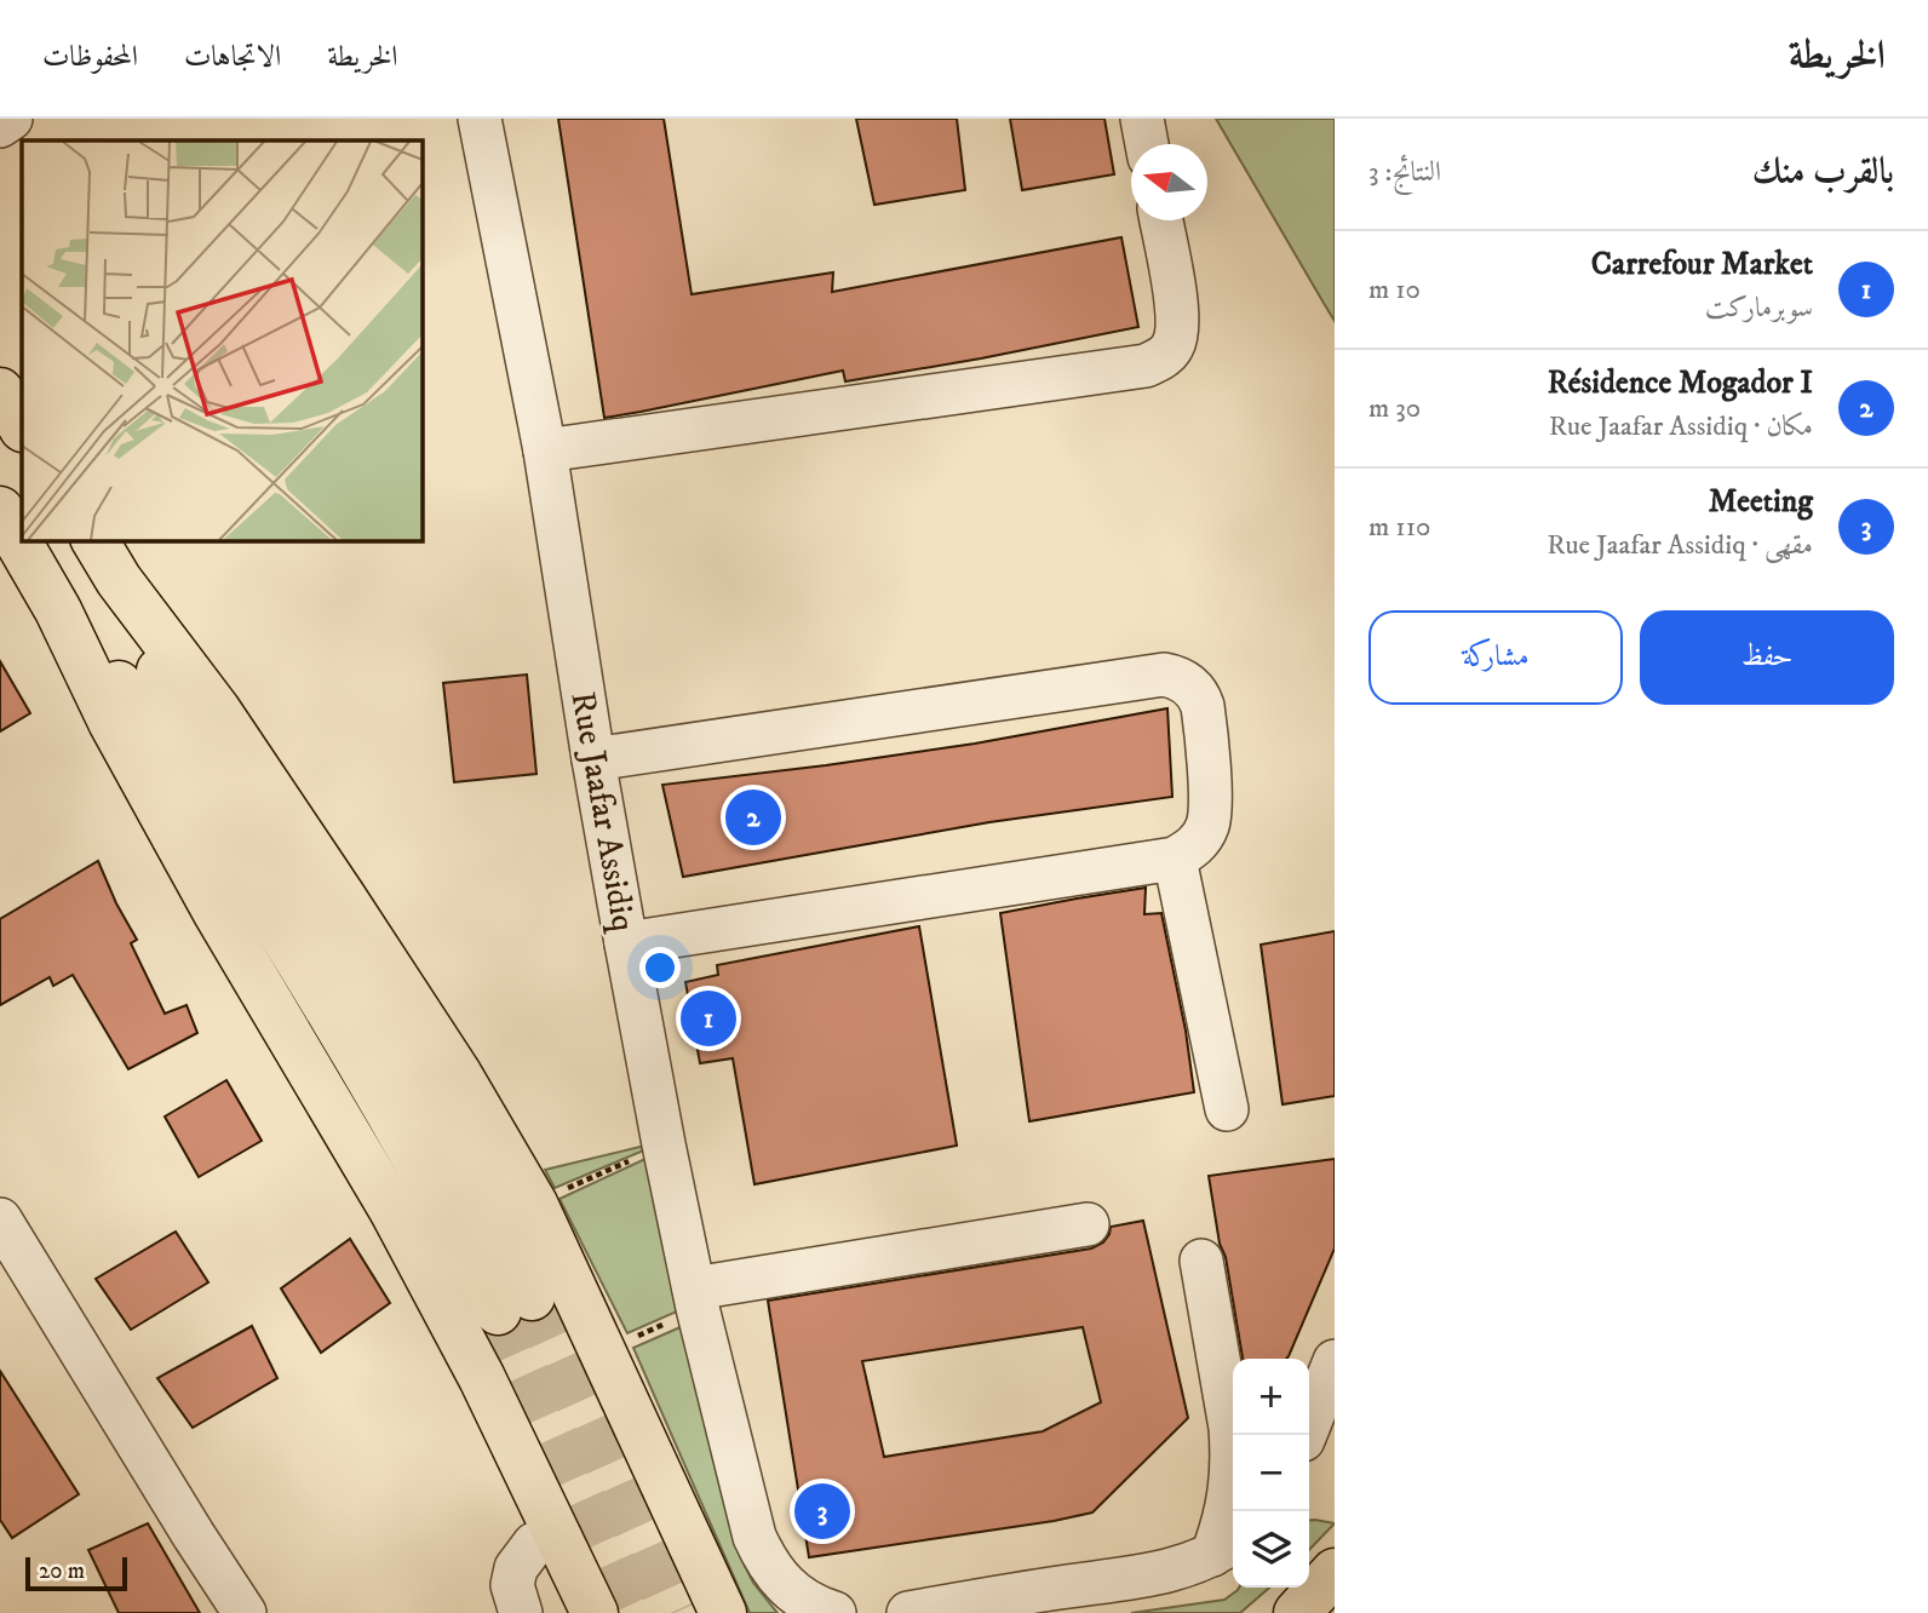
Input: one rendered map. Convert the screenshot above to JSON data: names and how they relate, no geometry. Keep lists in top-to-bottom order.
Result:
{
  "streets": {
    "street": ["Rue Jaafar Assidiq"]
  },
  "scale_bar": "20 m",
  "north": "left",
  "page": {
    "header": "الخريطة",
    "nav": ["الخريطة", "الاتجاهات", "المحفوظات"],
    "heading": ["بالقرب منك", "النتائج: 3"],
    "list": [
      {
        "mark": "1",
        "name": "Carrefour Market",
        "note": "سوبرماركت",
        "value": "10 m"
      },
      {
        "mark": "2",
        "name": "Résidence Mogador I",
        "note": "مكان · Rue Jaafar Assidiq",
        "value": "30 m"
      },
      {
        "mark": "3",
        "name": "Meeting",
        "note": "مقهى · Rue Jaafar Assidiq",
        "value": "110 m"
      }
    ],
    "buttons": ["حفظ", "مشاركة"],
    "pins": ["2", "1", "3"],
    "map_buttons": ["+", "−"],
    "scale": "20 m"
  }
}
